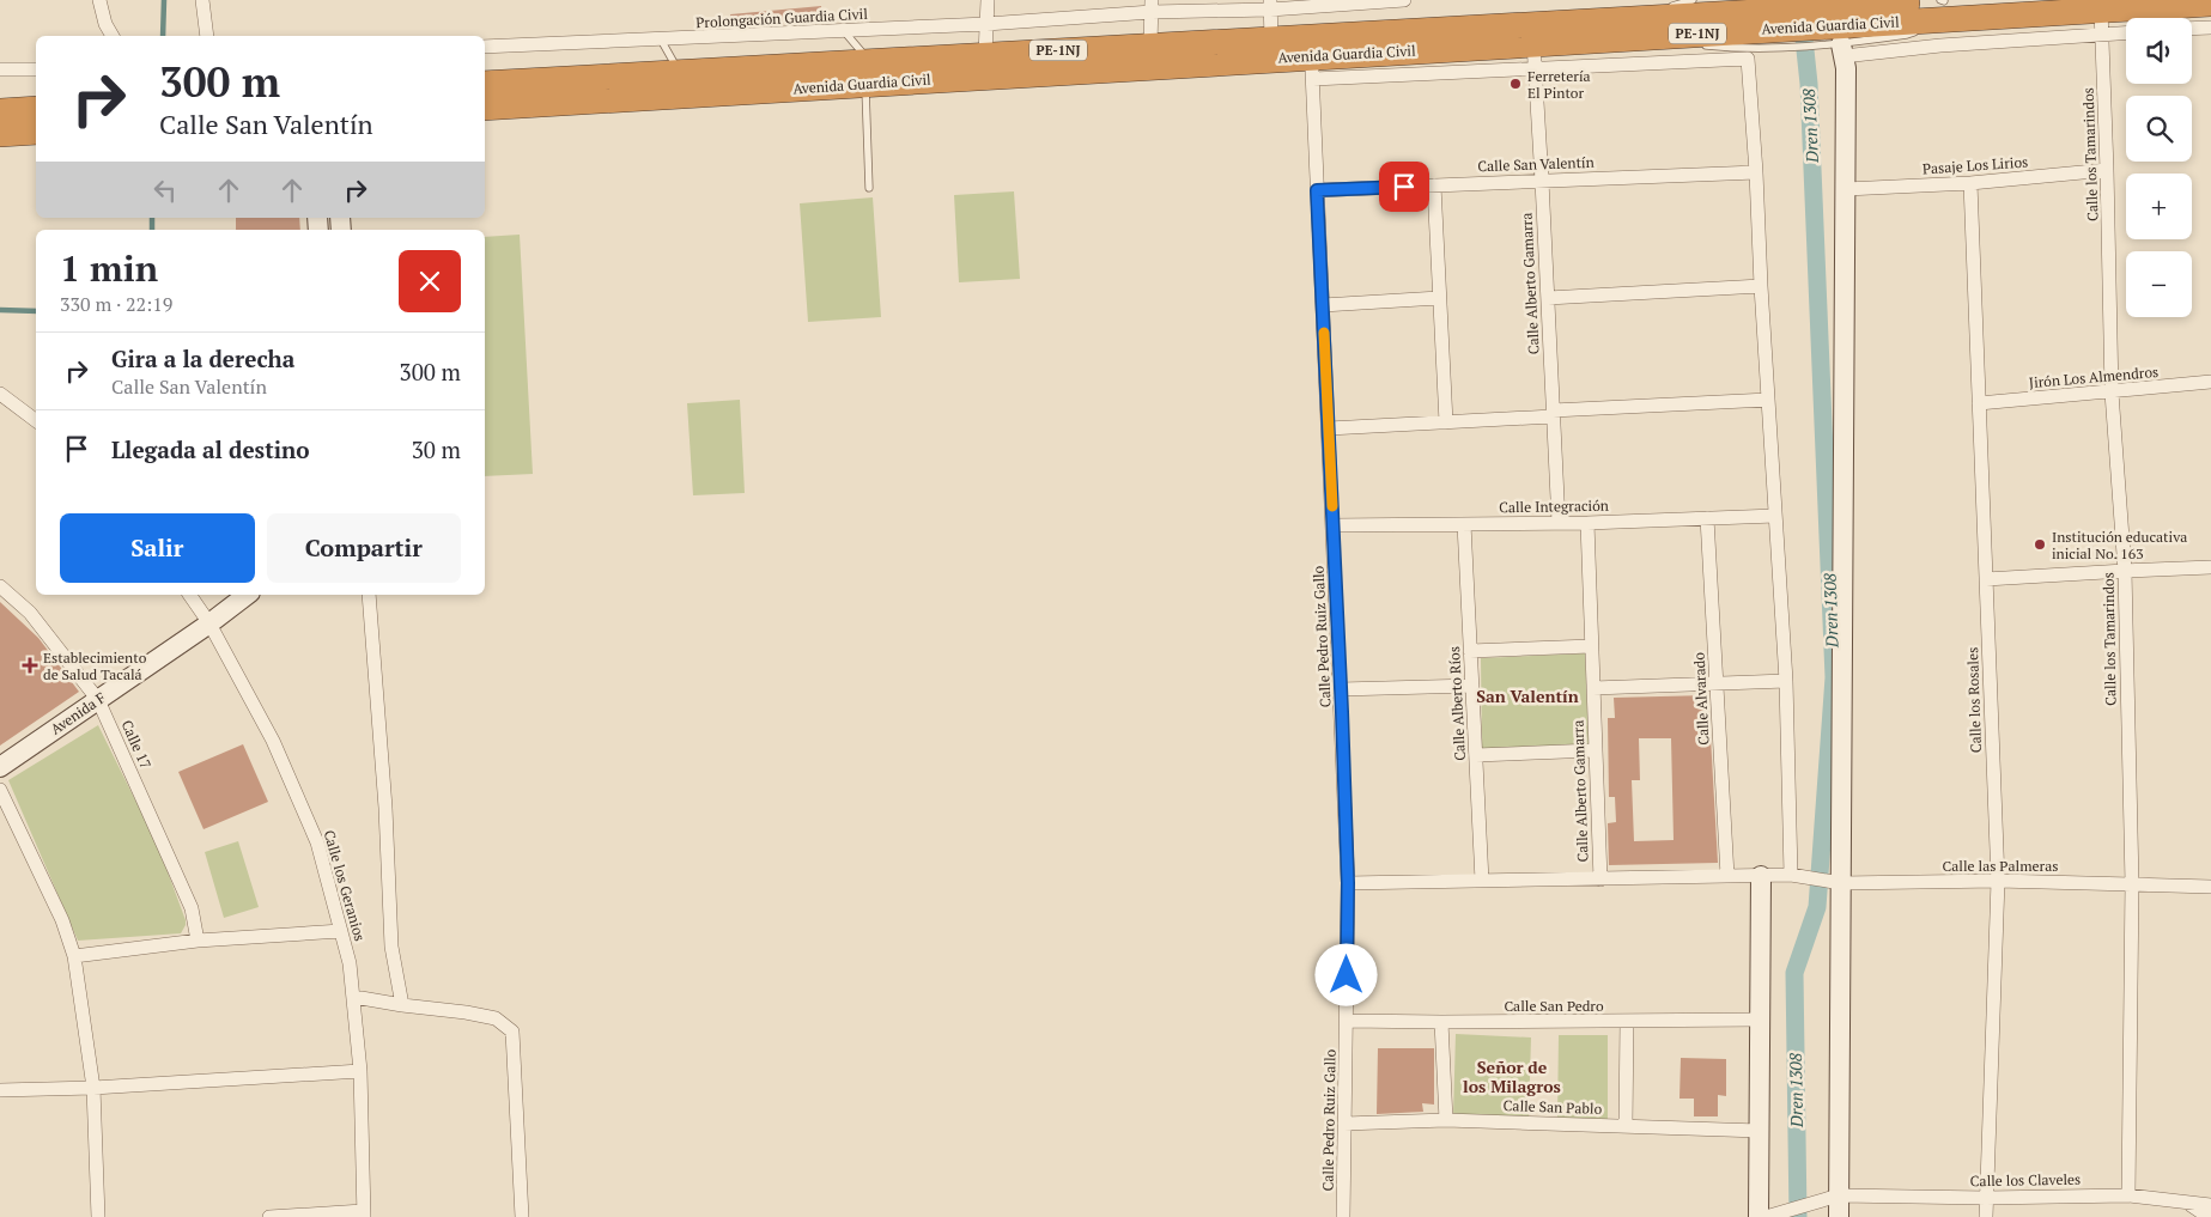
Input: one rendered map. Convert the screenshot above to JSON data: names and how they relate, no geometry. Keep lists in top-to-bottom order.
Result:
{
  "streets": {
    "highway": ["Avenida Guardia Civil", "PE-1NJ"],
    "street": [
      "Prolongación Guardia Civil",
      "Calle los Tamarindos",
      "Calle San Valentín",
      "Pasaje Los Lirios",
      "Calle Alberto Gamarra",
      "Jirón Los Almendros",
      "Calle Integración",
      "Calle Pedro Ruiz Gallo",
      "Calle Alvarado",
      "Calle los Rosales",
      "Calle Alberto Ríos",
      "Avenida F",
      "Calle 17",
      "Calle las Palmeras",
      "Calle los Geranios",
      "Calle San Pedro",
      "Calle San Pablo",
      "Calle los Claveles"
    ]
  },
  "crossings": [
    ["Avenida Guardia Civil", "Calle los Tamarindos"],
    ["Avenida Guardia Civil", "Calle Alberto Gamarra"],
    ["Avenida Guardia Civil", "Calle Pedro Ruiz Gallo"],
    ["Calle los Tamarindos", "Pasaje Los Lirios"],
    ["Calle los Tamarindos", "Jirón Los Almendros"],
    ["Calle los Tamarindos", "Calle las Palmeras"],
    ["Calle los Tamarindos", "Calle los Claveles"],
    ["Calle San Valentín", "Calle Alberto Gamarra"],
    ["Calle San Valentín", "Calle Pedro Ruiz Gallo"],
    ["Pasaje Los Lirios", "Calle los Rosales"],
    ["Calle Alberto Gamarra", "Calle Integración"],
    ["Calle Alberto Gamarra", "Calle las Palmeras"],
    ["Jirón Los Almendros", "Calle los Rosales"],
    ["Calle Integración", "Calle Pedro Ruiz Gallo"],
    ["Calle Integración", "Calle Alvarado"],
    ["Calle Integración", "Calle Alberto Ríos"],
    ["Calle Pedro Ruiz Gallo", "Calle las Palmeras"],
    ["Calle Pedro Ruiz Gallo", "Calle San Pedro"],
    ["Calle Pedro Ruiz Gallo", "Calle San Pablo"],
    ["Calle Alvarado", "Calle las Palmeras"],
    ["Calle los Rosales", "Calle las Palmeras"],
    ["Calle los Rosales", "Calle los Claveles"],
    ["Calle Alberto Ríos", "Calle las Palmeras"],
    ["Avenida F", "Calle 17"],
    ["Avenida F", "Calle los Geranios"]
  ],
  "districts": ["San Valentín", "Señor de los Milagros"],
  "water": ["Dren 1308"],
  "places": {
    "other": ["Ferretería El Pintor", "Institución educativa inicial No. 163"],
    "health": ["Establecimiento de Salud Tacalá"]
  },
  "page": {
    "map_buttons": ["+", "−"],
    "turn": ["300 m", "Calle San Valentín"],
    "heading": ["1 min", "330 m · 22:19"],
    "list": [
      {
        "name": "Gira a la derecha",
        "note": "Calle San Valentín",
        "value": "300 m"
      },
      {
        "name": "Llegada al destino",
        "value": "30 m"
      }
    ],
    "buttons": ["Salir", "Compartir"]
  }
}
